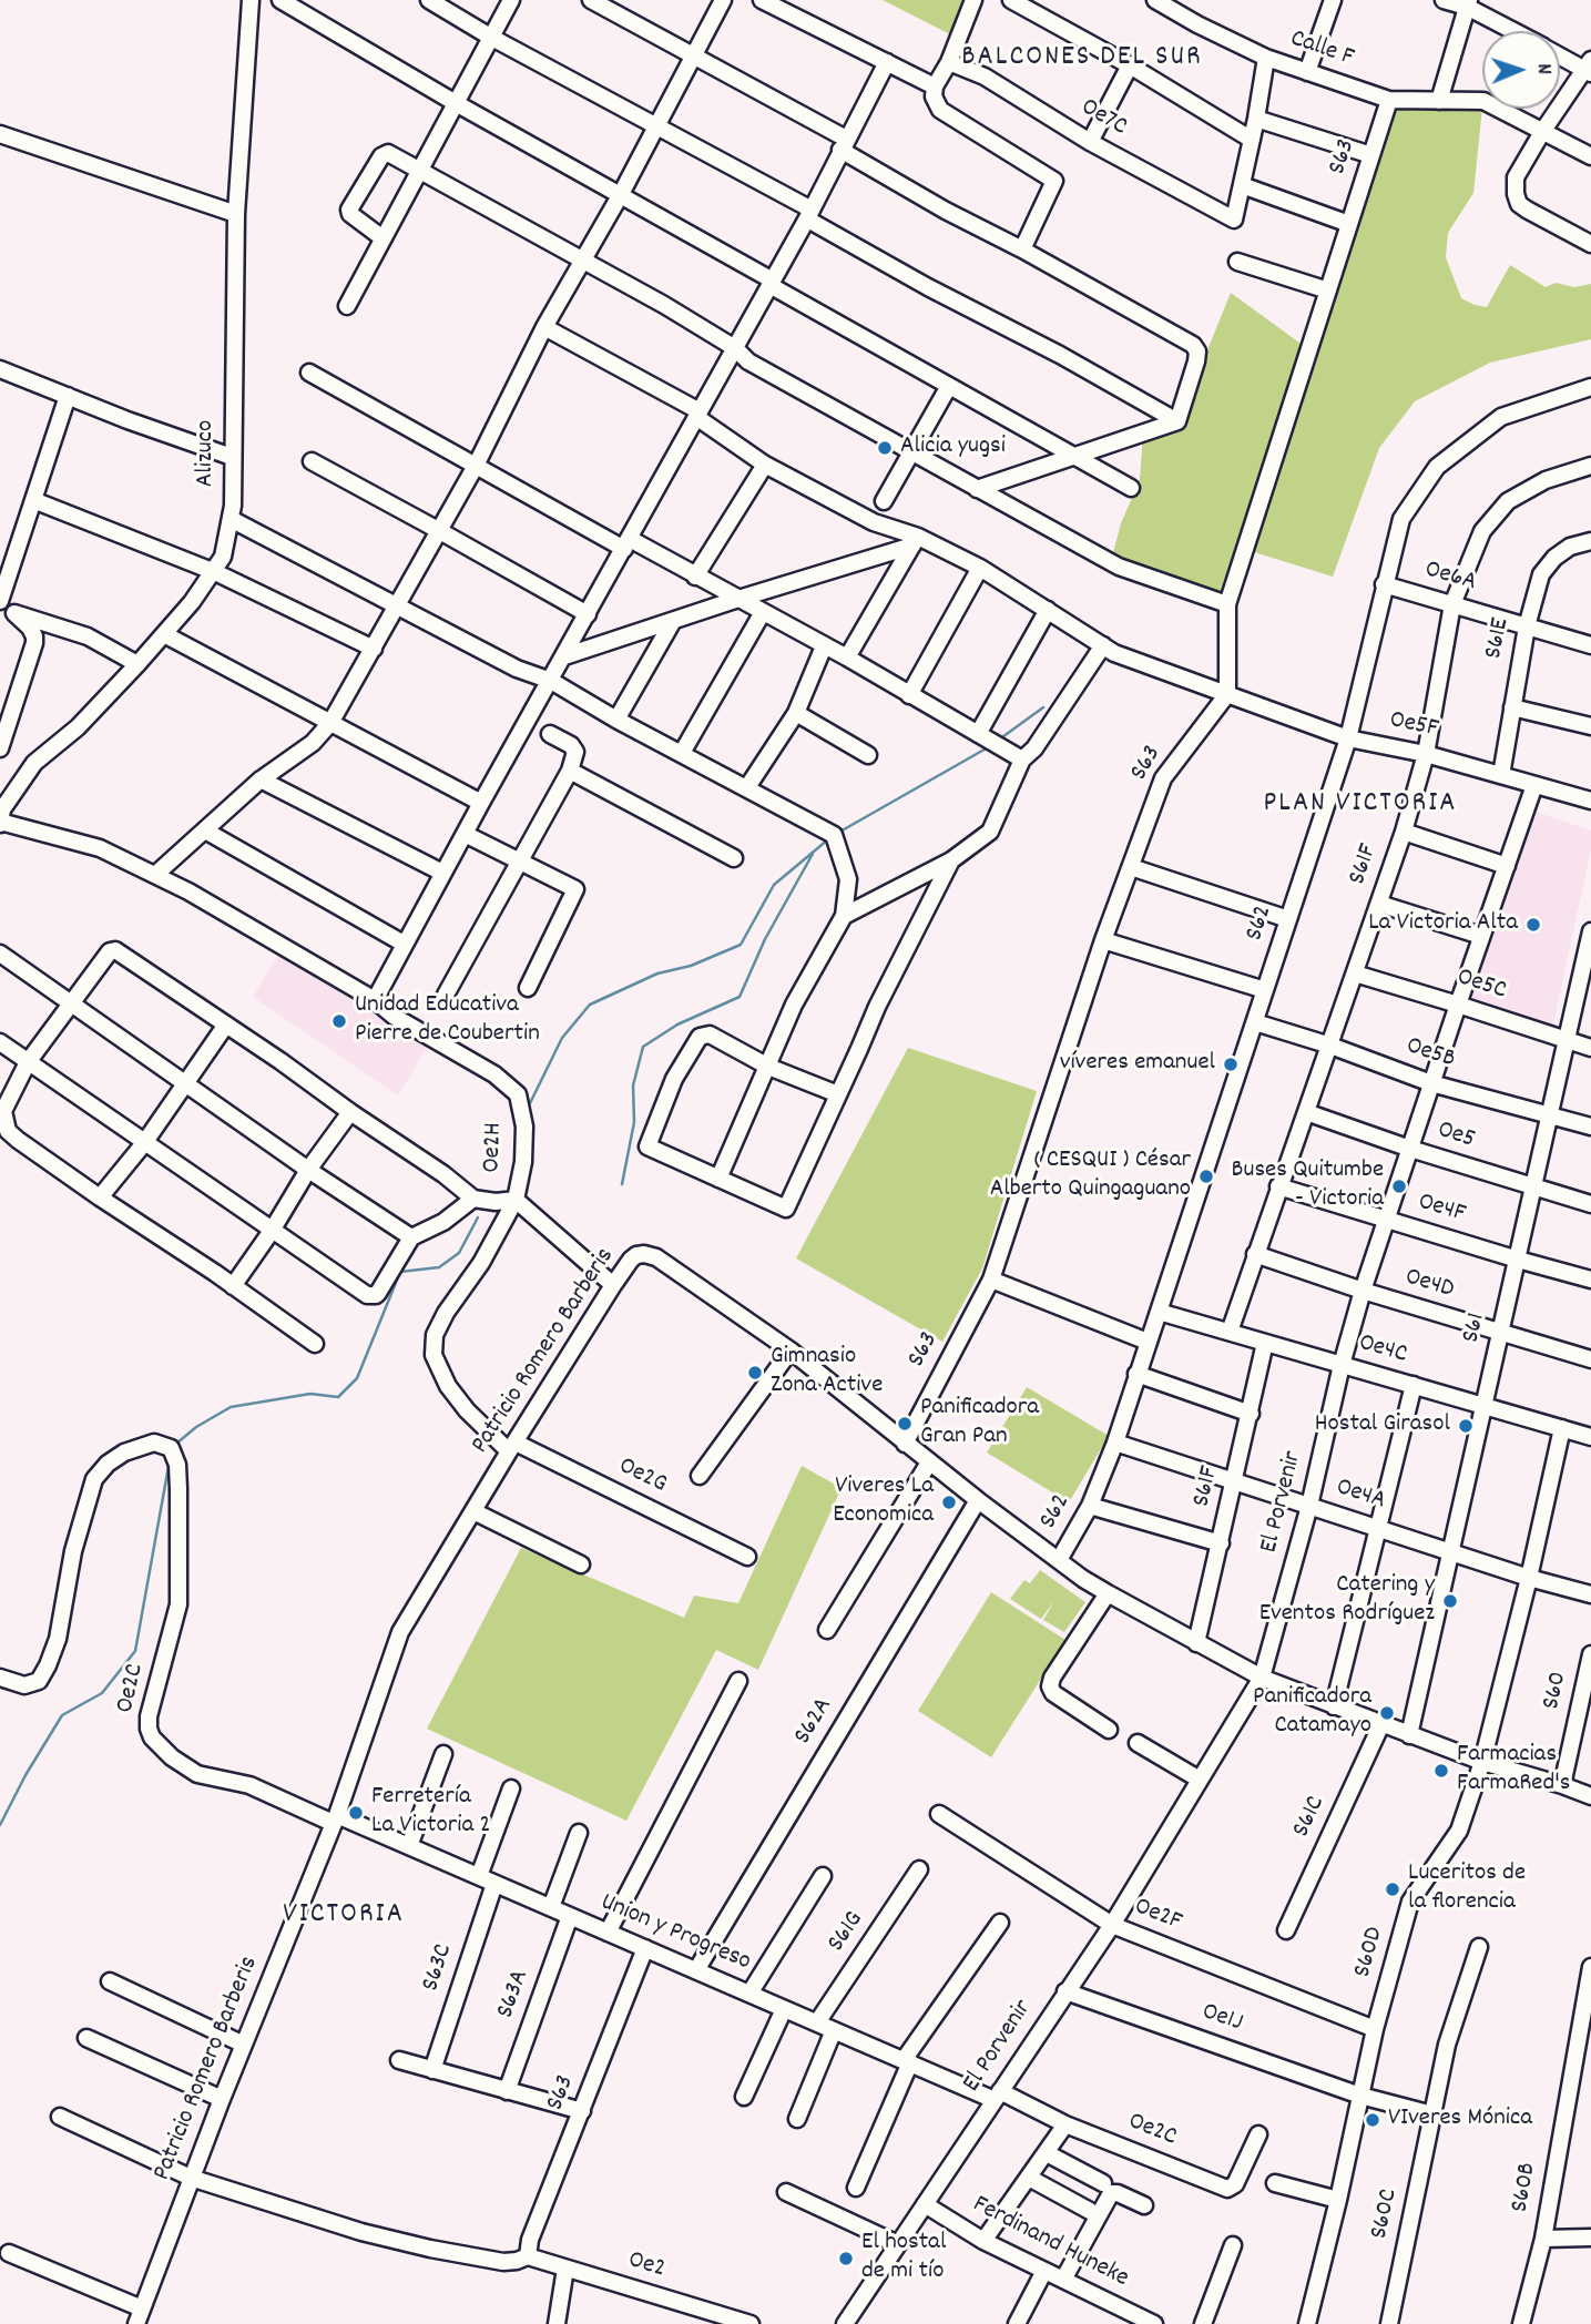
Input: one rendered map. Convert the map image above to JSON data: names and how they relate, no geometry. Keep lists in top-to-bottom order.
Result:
{
  "streets": {
    "street": [
      "Calle F",
      "Oe7C",
      "S63",
      "Alizuco",
      "Oe6A",
      "S61E",
      "Oe5F",
      "S61F",
      "S62",
      "Oe5C",
      "Oe5B",
      "Oe5",
      "Oe2H",
      "Oe4F",
      "Oe4D",
      "S61",
      "Oe4C",
      "Patricio Romero Barberis",
      "Oe2G",
      "Oe4A",
      "El Porvenir",
      "Oe2C",
      "S60",
      "S62A",
      "S61C",
      "Oe2F",
      "S61G",
      "Union y Progreso",
      "S60D",
      "S63C",
      "S63A",
      "Oe1J",
      "S60B",
      "S60C",
      "Ferdinand Huneke",
      "Oe2"
    ]
  },
  "crossings": [
    ["Calle F", "S63"],
    ["S63", "Oe5F"],
    ["S63", "Patricio Romero Barberis"],
    ["S63", "Union y Progreso"],
    ["S63", "Oe2"],
    ["Alizuco", "Oe2H"],
    ["Oe6A", "S61E"],
    ["Oe6A", "S61F"],
    ["Oe6A", "S62"],
    ["S61E", "Oe5F"],
    ["Oe5F", "S61F"],
    ["Oe5F", "S62"],
    ["Oe5F", "El Porvenir"],
    ["S61F", "Oe5C"],
    ["S61F", "Oe5B"],
    ["S61F", "Oe5"],
    ["S61F", "Oe4F"],
    ["S61F", "Oe4D"],
    ["S61F", "Oe4C"],
    ["S61F", "Patricio Romero Barberis"],
    ["S61F", "Oe4A"],
    ["S62", "Oe5B"],
    ["S62", "Oe4C"],
    ["S62", "Patricio Romero Barberis"],
    ["S62", "Oe4A"],
    ["Oe5C", "S61"],
    ["Oe5C", "El Porvenir"],
    ["Oe5B", "S61"],
    ["Oe5B", "El Porvenir"],
    ["Oe5", "S61"],
    ["Oe5", "El Porvenir"],
    ["Oe2H", "Patricio Romero Barberis"],
    ["Oe2H", "Oe2G"],
    ["Oe4F", "S61"],
    ["Oe4F", "El Porvenir"],
    ["Oe4D", "S61"],
    ["Oe4D", "El Porvenir"],
    ["S61", "Oe4C"],
    ["S61", "Patricio Romero Barberis"],
    ["S61", "Oe4A"],
    ["Oe4C", "El Porvenir"],
    ["Oe4C", "S60D"],
    ["Patricio Romero Barberis", "Oe2G"],
    ["Patricio Romero Barberis", "El Porvenir"],
    ["Patricio Romero Barberis", "Oe2C"],
    ["Patricio Romero Barberis", "S60"],
    ["Patricio Romero Barberis", "S62A"],
    ["Patricio Romero Barberis", "S61C"],
    ["Patricio Romero Barberis", "Union y Progreso"],
    ["Patricio Romero Barberis", "S60D"],
    ["Oe4A", "El Porvenir"],
    ["Oe4A", "S60D"],
    ["El Porvenir", "Oe2C"],
    ["El Porvenir", "Oe2F"],
    ["El Porvenir", "Union y Progreso"],
    ["El Porvenir", "Oe1J"],
    ["El Porvenir", "Ferdinand Huneke"],
    ["Oe2C", "Union y Progreso"],
    ["S62A", "Union y Progreso"],
    ["Oe2F", "S60D"],
    ["S61G", "Union y Progreso"],
    ["Union y Progreso", "S63C"],
    ["Union y Progreso", "S63A"],
    ["S60D", "Oe1J"]
  ],
  "districts": ["BALCONES DEL SUR", "PLAN VICTORIA", "VICTORIA"],
  "places": [
    "Alicia yugsi",
    "La Victoria Alta",
    "Unidad Educativa Pierre de Coubertin",
    "víveres emanuel",
    "( CESQUI ) César Alberto Quingaguano",
    "Buses Quitumbe - Victoria",
    "Gimnasio Zona Active",
    "Panificadora Gran Pan",
    "Hostal Girasol",
    "Viveres La Economica",
    "Catering y Eventos Rodríguez",
    "Panificadora Catamayo",
    "Farmacias FarmaRed's",
    "Ferretería La Victoria 2",
    "Luceritos de la florencia",
    "VIveres Mónica",
    "El hostal de mi tío"
  ],
  "north": "right"
}
